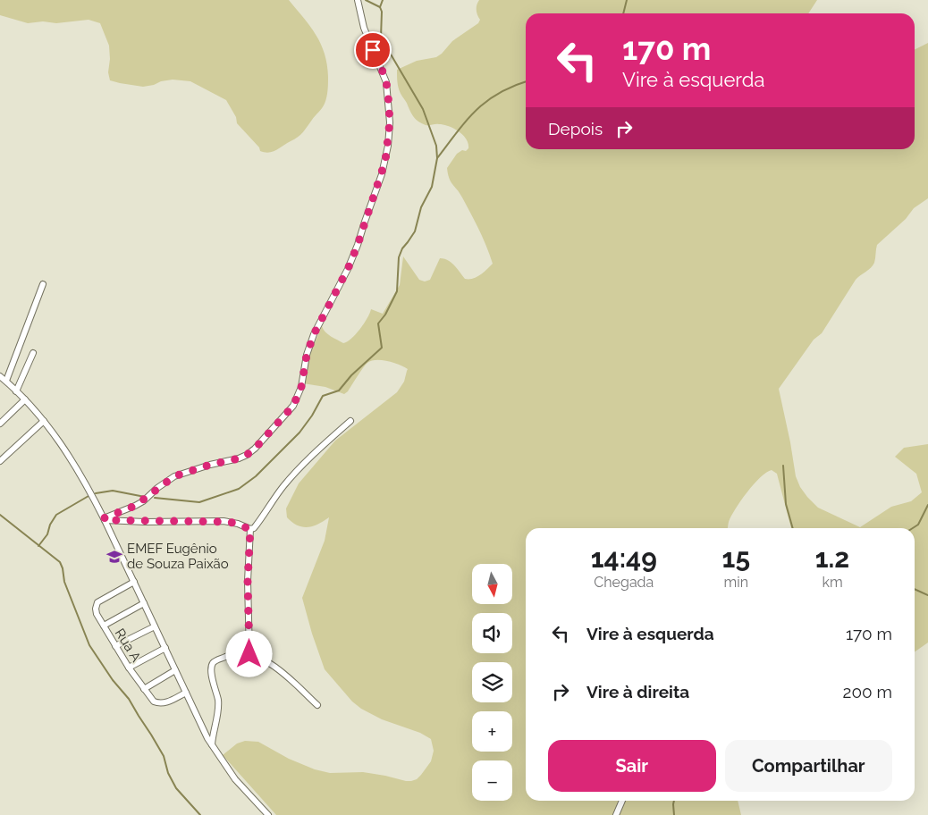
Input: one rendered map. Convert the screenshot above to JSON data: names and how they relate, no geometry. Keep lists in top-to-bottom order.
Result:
{
  "streets": {
    "street": ["Rua A"]
  },
  "places": {
    "school or university": ["EMEF Eugênio de Souza Paixão"]
  },
  "north": "bottom",
  "page": {
    "turn": ["170 m", "Vire à esquerda"],
    "then": "Depois",
    "eta": [
      "14:49",
      "Chegada",
      "15",
      "min",
      "1.2",
      "km"
    ],
    "map_buttons": ["+", "−"],
    "list": [
      {
        "name": "Vire à esquerda",
        "value": "170 m"
      },
      {
        "name": "Vire à direita",
        "value": "200 m"
      }
    ],
    "buttons": ["Sair", "Compartilhar"]
  }
}
